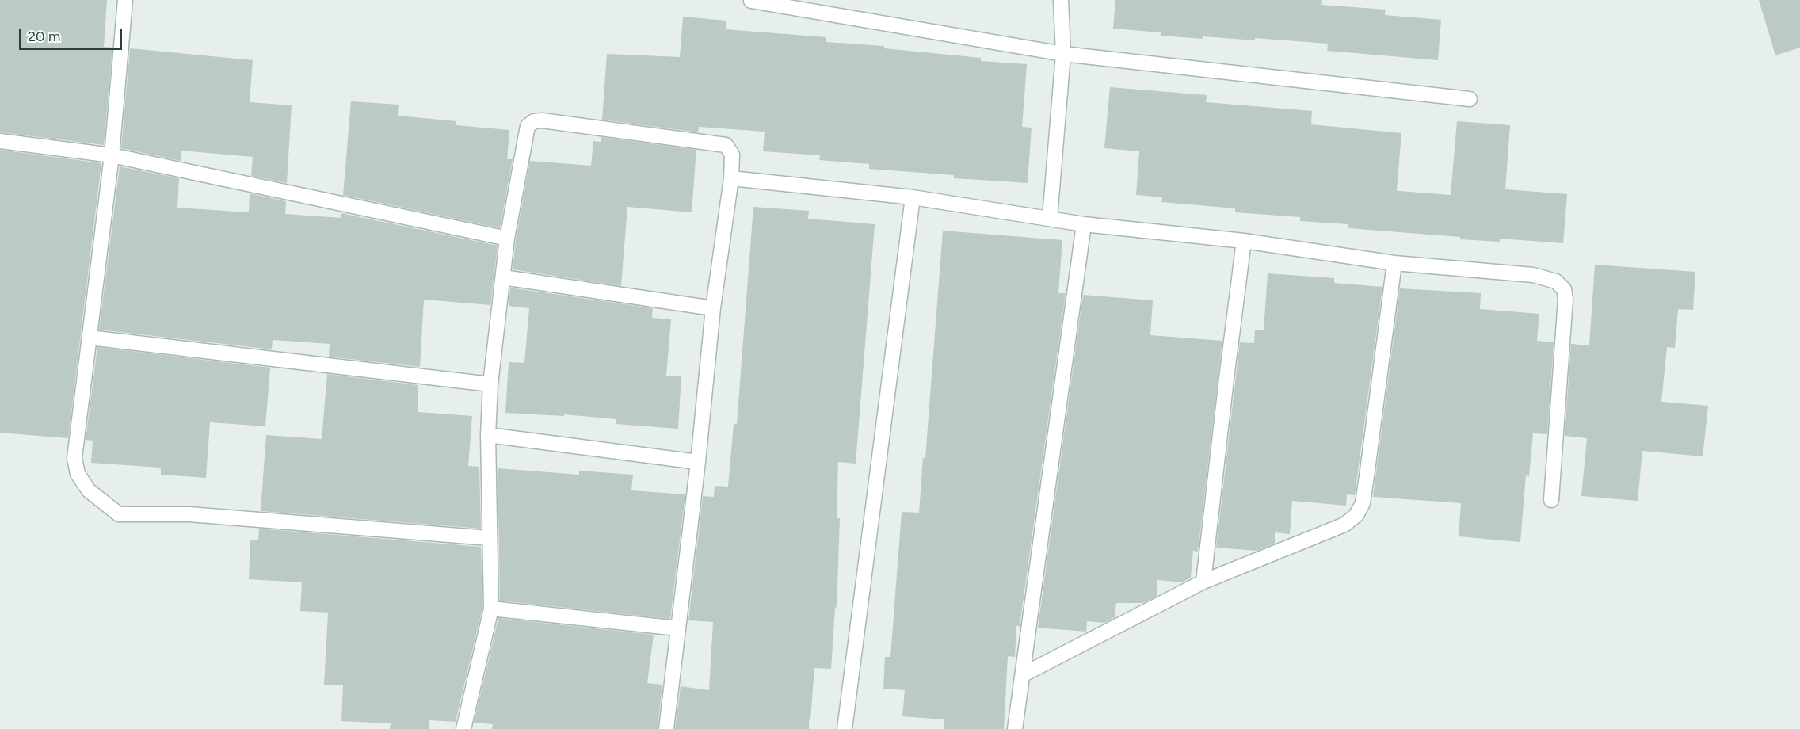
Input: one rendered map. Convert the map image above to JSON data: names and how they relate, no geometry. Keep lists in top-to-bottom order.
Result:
{
  "scale_bar": "20 m"
}
